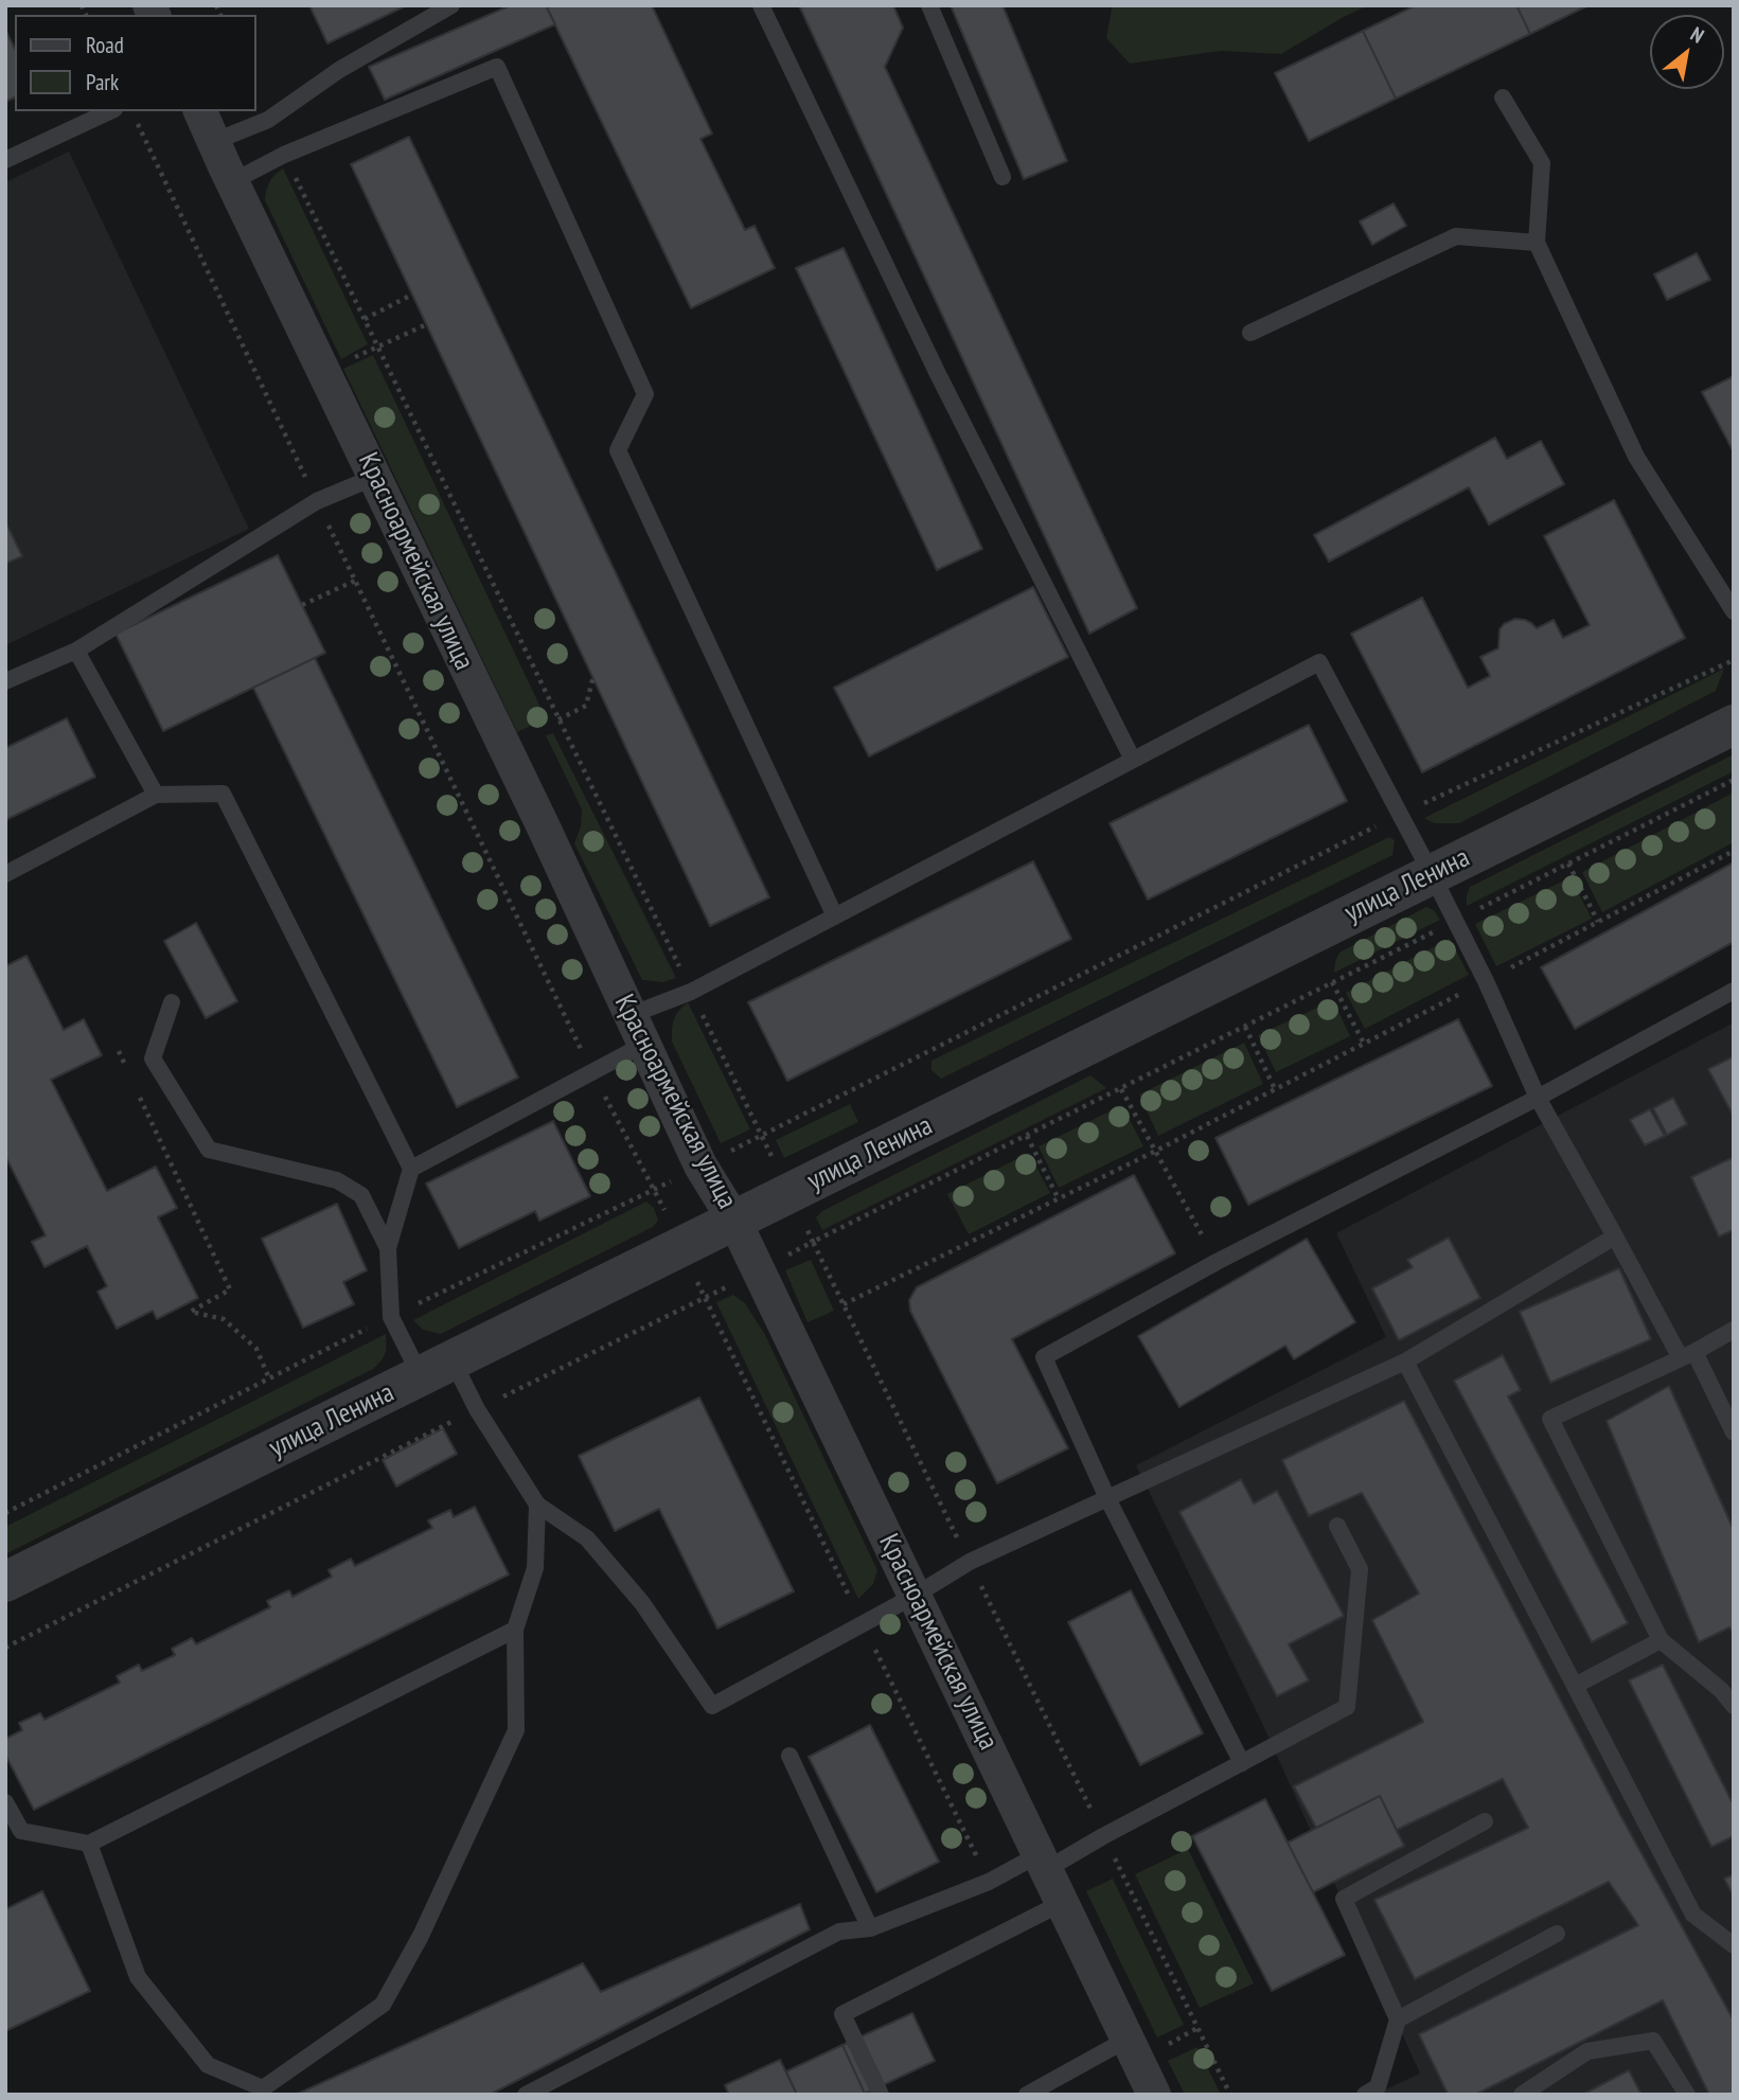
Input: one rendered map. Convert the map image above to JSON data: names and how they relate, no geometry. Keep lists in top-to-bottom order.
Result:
{
  "streets": {
    "street": ["Красноармейская улица", "улица Ленина"]
  },
  "crossings": [
    ["Красноармейская улица", "улица Ленина"]
  ],
  "legend": ["Road", "Park"],
  "north": "top right"
}
